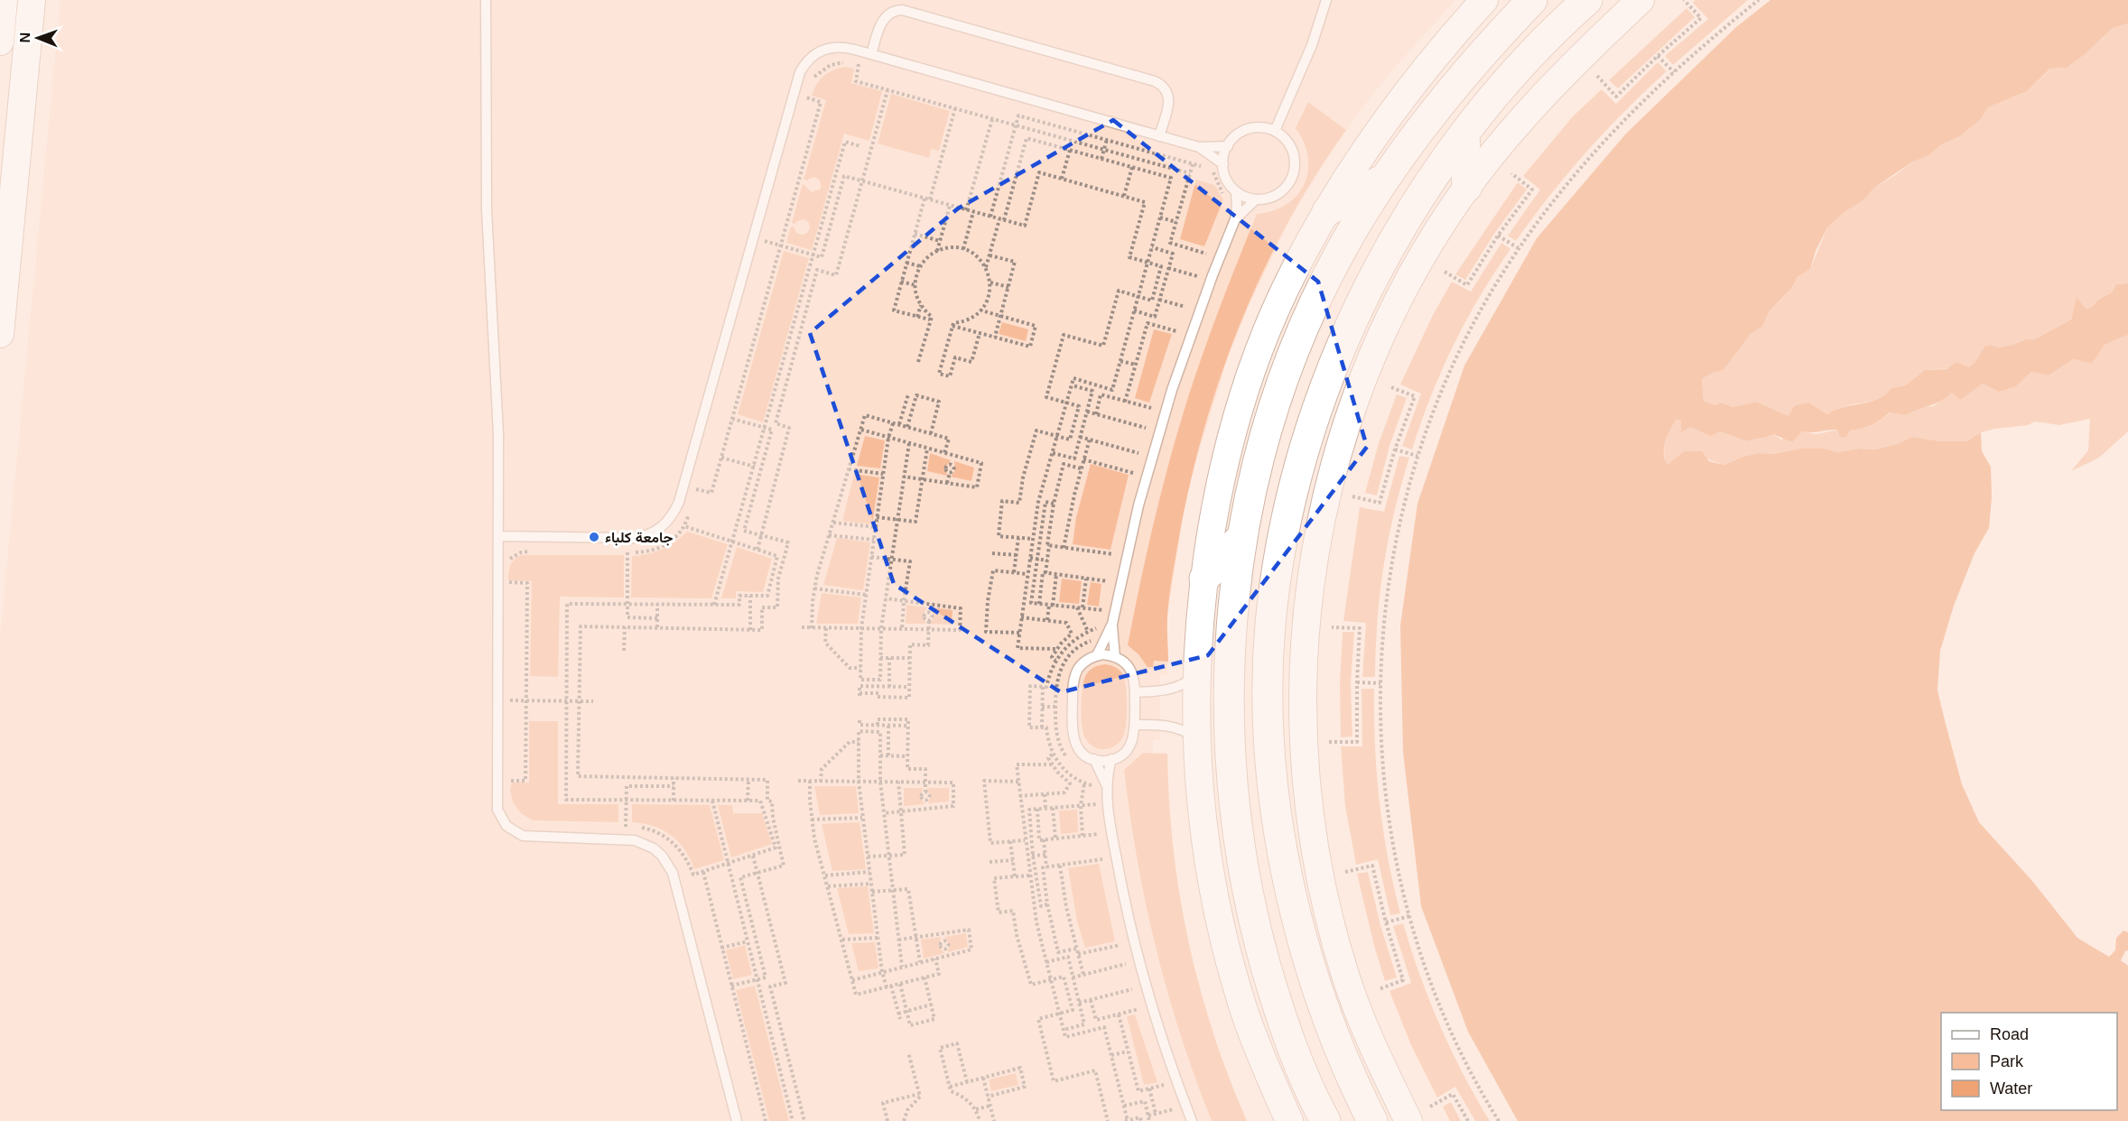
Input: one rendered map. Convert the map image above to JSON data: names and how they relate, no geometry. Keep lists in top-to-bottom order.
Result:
{
  "places": ["جامعة كلباء"],
  "legend": ["Road", "Park", "Water"],
  "north": "left"
}
